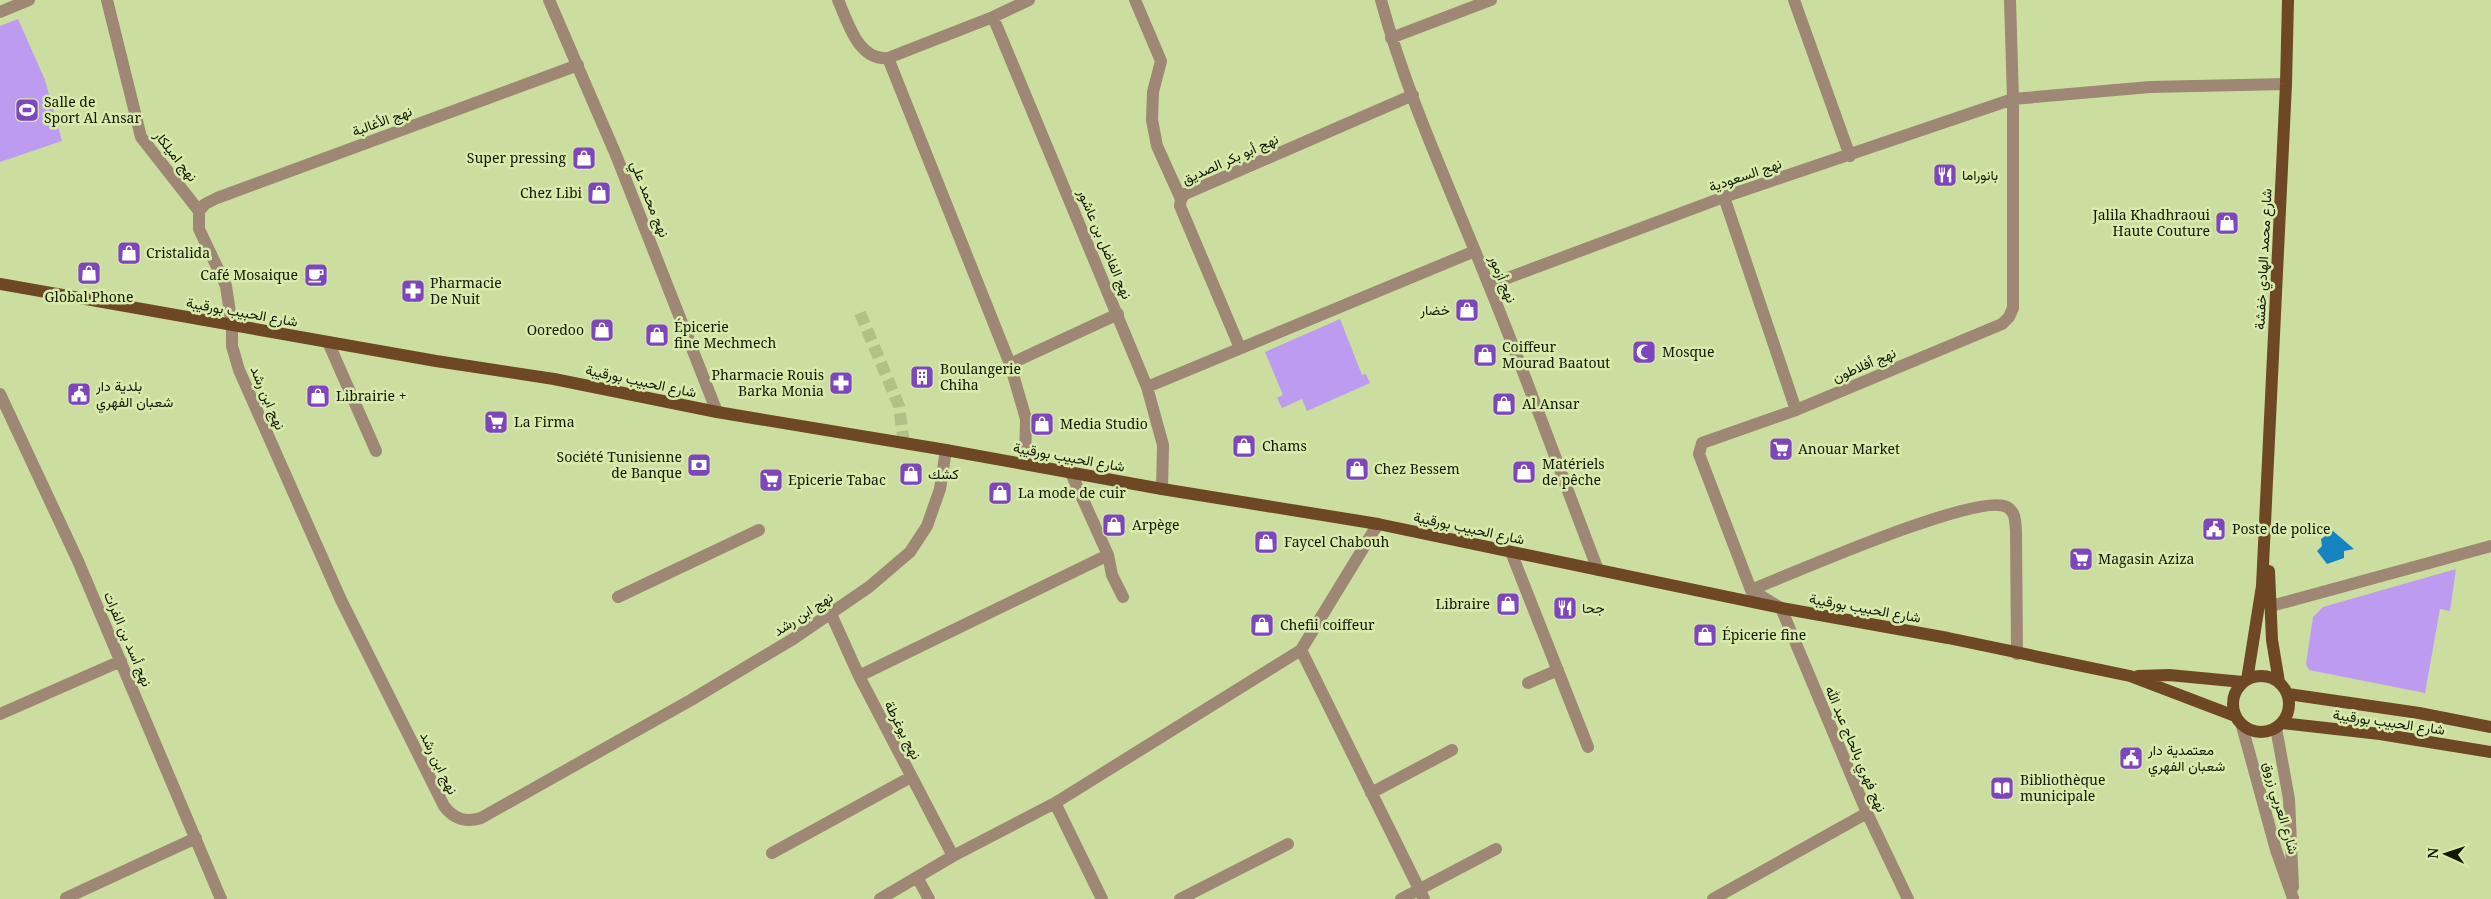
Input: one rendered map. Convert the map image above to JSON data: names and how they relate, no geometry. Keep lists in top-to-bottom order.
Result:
{
  "streets": {
    "main road": ["شارع محمد الهادي خفشة", "شارع الحبيب بورقيبة"],
    "street": [
      "نهج الأغالبة",
      "نهج اميلكار",
      "نهج أبو بكر الصديق",
      "نهج السعودية",
      "نهج محمد علي",
      "نهج الفاضل بن عاشور",
      "نهج أزمور",
      "نهج أفلاطون",
      "نهج ابن رشد",
      "نهج أسد بن الفرات",
      "نهج يوغرطة",
      "نهج فهري بالحاج عبد الله",
      "شارع العربي زروق"
    ]
  },
  "crossings": [
    ["نهج الأغالبة", "نهج اميلكار"],
    ["نهج الأغالبة", "نهج محمد علي"],
    ["نهج الأغالبة", "نهج ابن رشد"],
    ["نهج اميلكار", "نهج ابن رشد"],
    ["نهج أبو بكر الصديق", "نهج أزمور"],
    ["نهج السعودية", "شارع محمد الهادي خفشة"],
    ["نهج السعودية", "نهج أزمور"],
    ["نهج السعودية", "نهج أفلاطون"],
    ["نهج محمد علي", "شارع الحبيب بورقيبة"],
    ["نهج الفاضل بن عاشور", "شارع الحبيب بورقيبة"],
    ["شارع محمد الهادي خفشة", "شارع الحبيب بورقيبة"],
    ["شارع محمد الهادي خفشة", "شارع العربي زروق"],
    ["نهج أزمور", "شارع الحبيب بورقيبة"],
    ["شارع الحبيب بورقيبة", "نهج ابن رشد"],
    ["شارع الحبيب بورقيبة", "نهج فهري بالحاج عبد الله"],
    ["شارع الحبيب بورقيبة", "شارع العربي زروق"],
    ["نهج ابن رشد", "نهج يوغرطة"]
  ],
  "places": {
    "sports": ["Salle de Sport Al Ansar"],
    "shop": [
      "Super pressing",
      "Chez Libi",
      "Jalila Khadhraoui Haute Couture",
      "Cristalida",
      "Global Phone",
      "خضار",
      "Ooredoo",
      "Épicerie fine Mechmech",
      "Coiffeur Mourad Baatout",
      "Librairie +",
      "Al Ansar",
      "Media Studio",
      "Chams",
      "Chez Bessem",
      "Matériels de pêche",
      "كشك",
      "La mode de cuir",
      "Arpège",
      "Faycel Chabouh",
      "Libraire",
      "Chefii coiffeur",
      "Épicerie fine"
    ],
    "restaurant": ["بانوراما", "جحا"],
    "cafe": ["Café Mosaique"],
    "pharmacy": ["Pharmacie De Nuit", "Pharmacie Rouis Barka Monia"],
    "mosque": ["Mosque"],
    "building": ["Boulangerie Chiha"],
    "public building": ["بلدية دار شعبان الفهري", "Poste de police", "معتمدية دار شعبان الفهري"],
    "supermarket": [
      "La Firma",
      "Anouar Market",
      "Epicerie Tabac",
      "Magasin Aziza"
    ],
    "bank": ["Société Tunisienne de Banque"],
    "library": ["Bibliothèque municipale"]
  },
  "north": "left"
}
